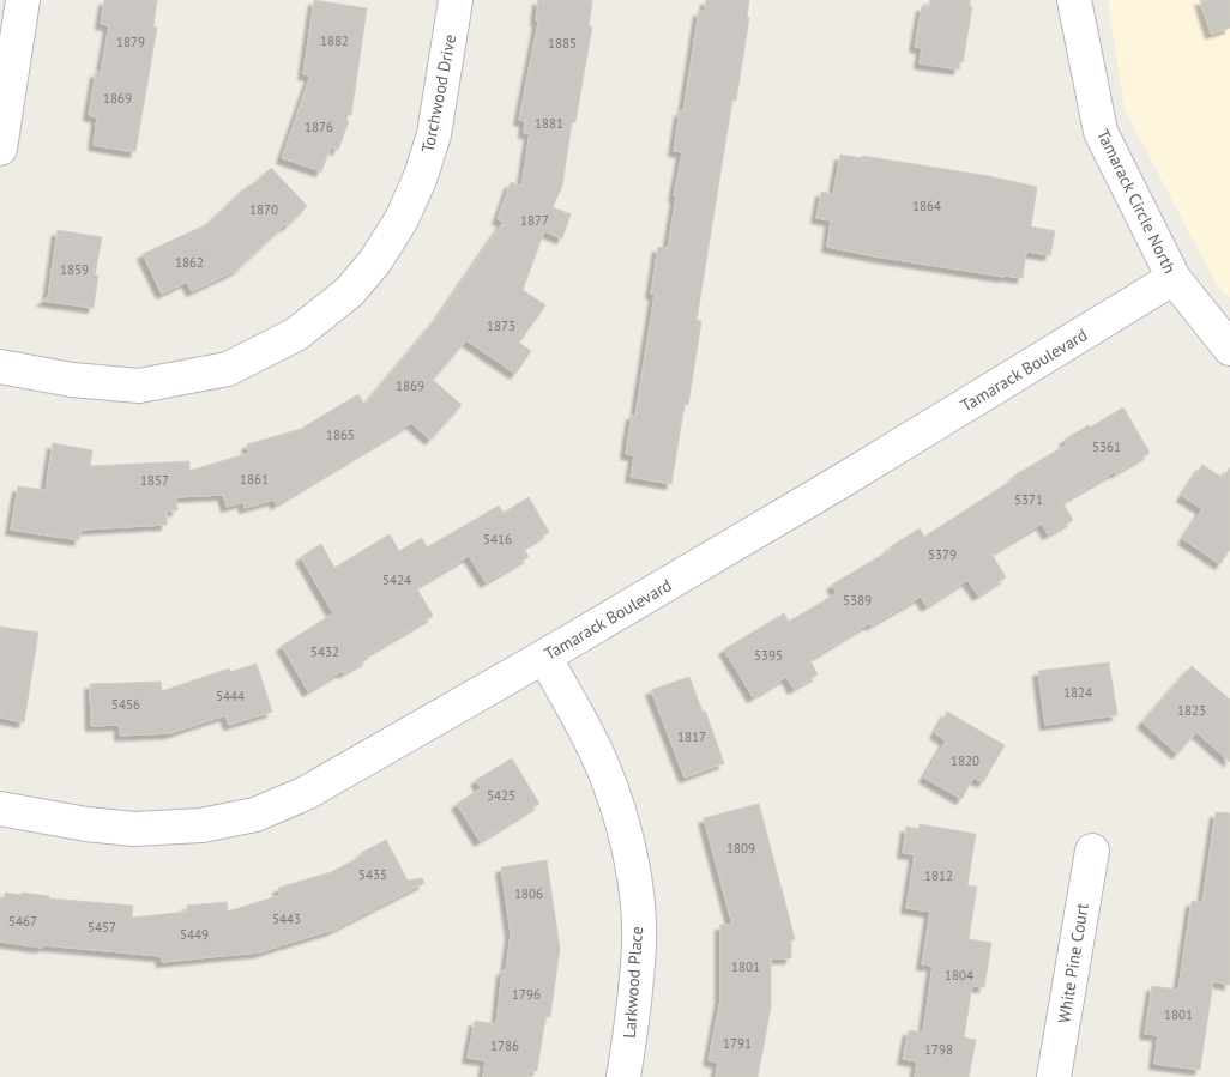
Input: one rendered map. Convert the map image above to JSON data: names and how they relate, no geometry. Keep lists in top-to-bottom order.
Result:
{
  "streets": {
    "street": [
      "Torchwood Drive",
      "Tamarack Circle North",
      "Tamarack Boulevard",
      "White Pine Court",
      "Larkwood Place"
    ]
  },
  "crossings": [
    ["Tamarack Circle North", "Tamarack Boulevard"],
    ["Tamarack Boulevard", "Larkwood Place"]
  ],
  "house_numbers": [
    "1882",
    "1879",
    "1885",
    "1869",
    "1881",
    "1876",
    "1864",
    "1870",
    "1877",
    "1862",
    "1859",
    "1873",
    "1869",
    "1865",
    "5361",
    "1861",
    "1857",
    "5371",
    "5416",
    "5379",
    "5424",
    "5389",
    "5432",
    "5395",
    "1824",
    "5444",
    "5456",
    "1823",
    "1817",
    "1820",
    "5425",
    "1809",
    "5435",
    "1812",
    "1806",
    "5443",
    "5467",
    "5457",
    "5449",
    "1801",
    "1804",
    "1796",
    "1801",
    "1791",
    "1786",
    "1798"
  ]
}
